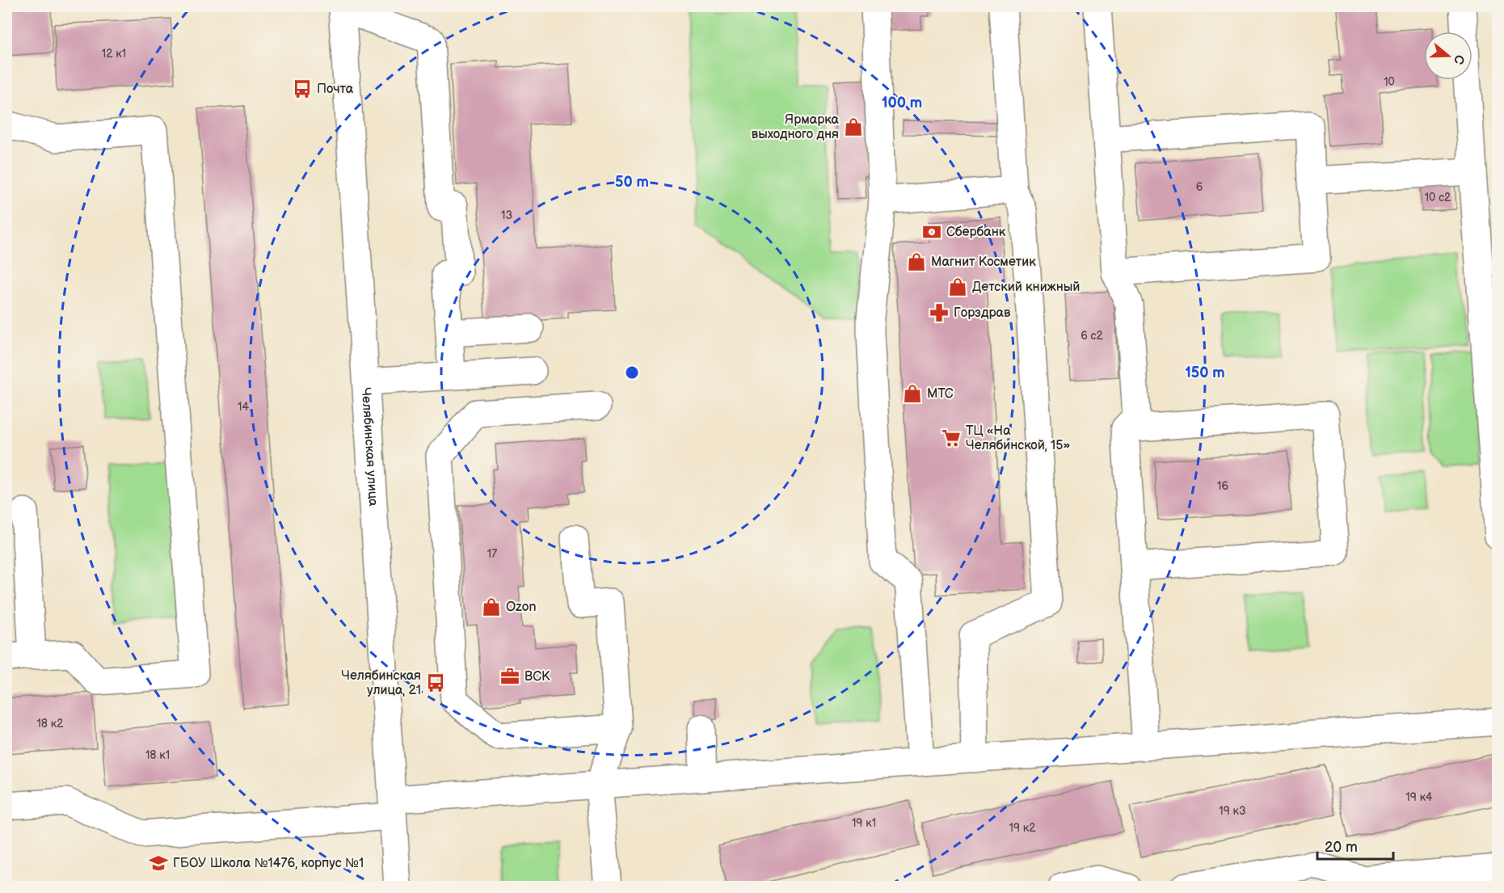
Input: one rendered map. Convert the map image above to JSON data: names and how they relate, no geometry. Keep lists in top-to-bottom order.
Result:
{
  "streets": {
    "street": ["Челябинская улица"]
  },
  "places": {
    "bus stop": ["Почта", "Челябинская улица, 21"],
    "shop": [
      "Ярмарка выходного дня",
      "Магнит Косметик",
      "Детский книжный",
      "МТС",
      "Ozon"
    ],
    "bank": ["Сбербанк"],
    "pharmacy": ["Горздрав"],
    "supermarket": ["ТЦ «На Челябинской, 15»"],
    "office": ["ВСК"],
    "school or university": ["ГБОУ Школа №1476, корпус №1"]
  },
  "house_numbers": [
    "12 к1",
    "10",
    "6",
    "10 с2",
    "13",
    "6 с2",
    "14",
    "16",
    "17",
    "18 к2",
    "18 к1",
    "19 к4",
    "19 к3",
    "19 к1",
    "19 к2"
  ],
  "scale_bar": "20 m",
  "north": "right",
  "rings": ["100 m", "50 m", "150 m"]
}
